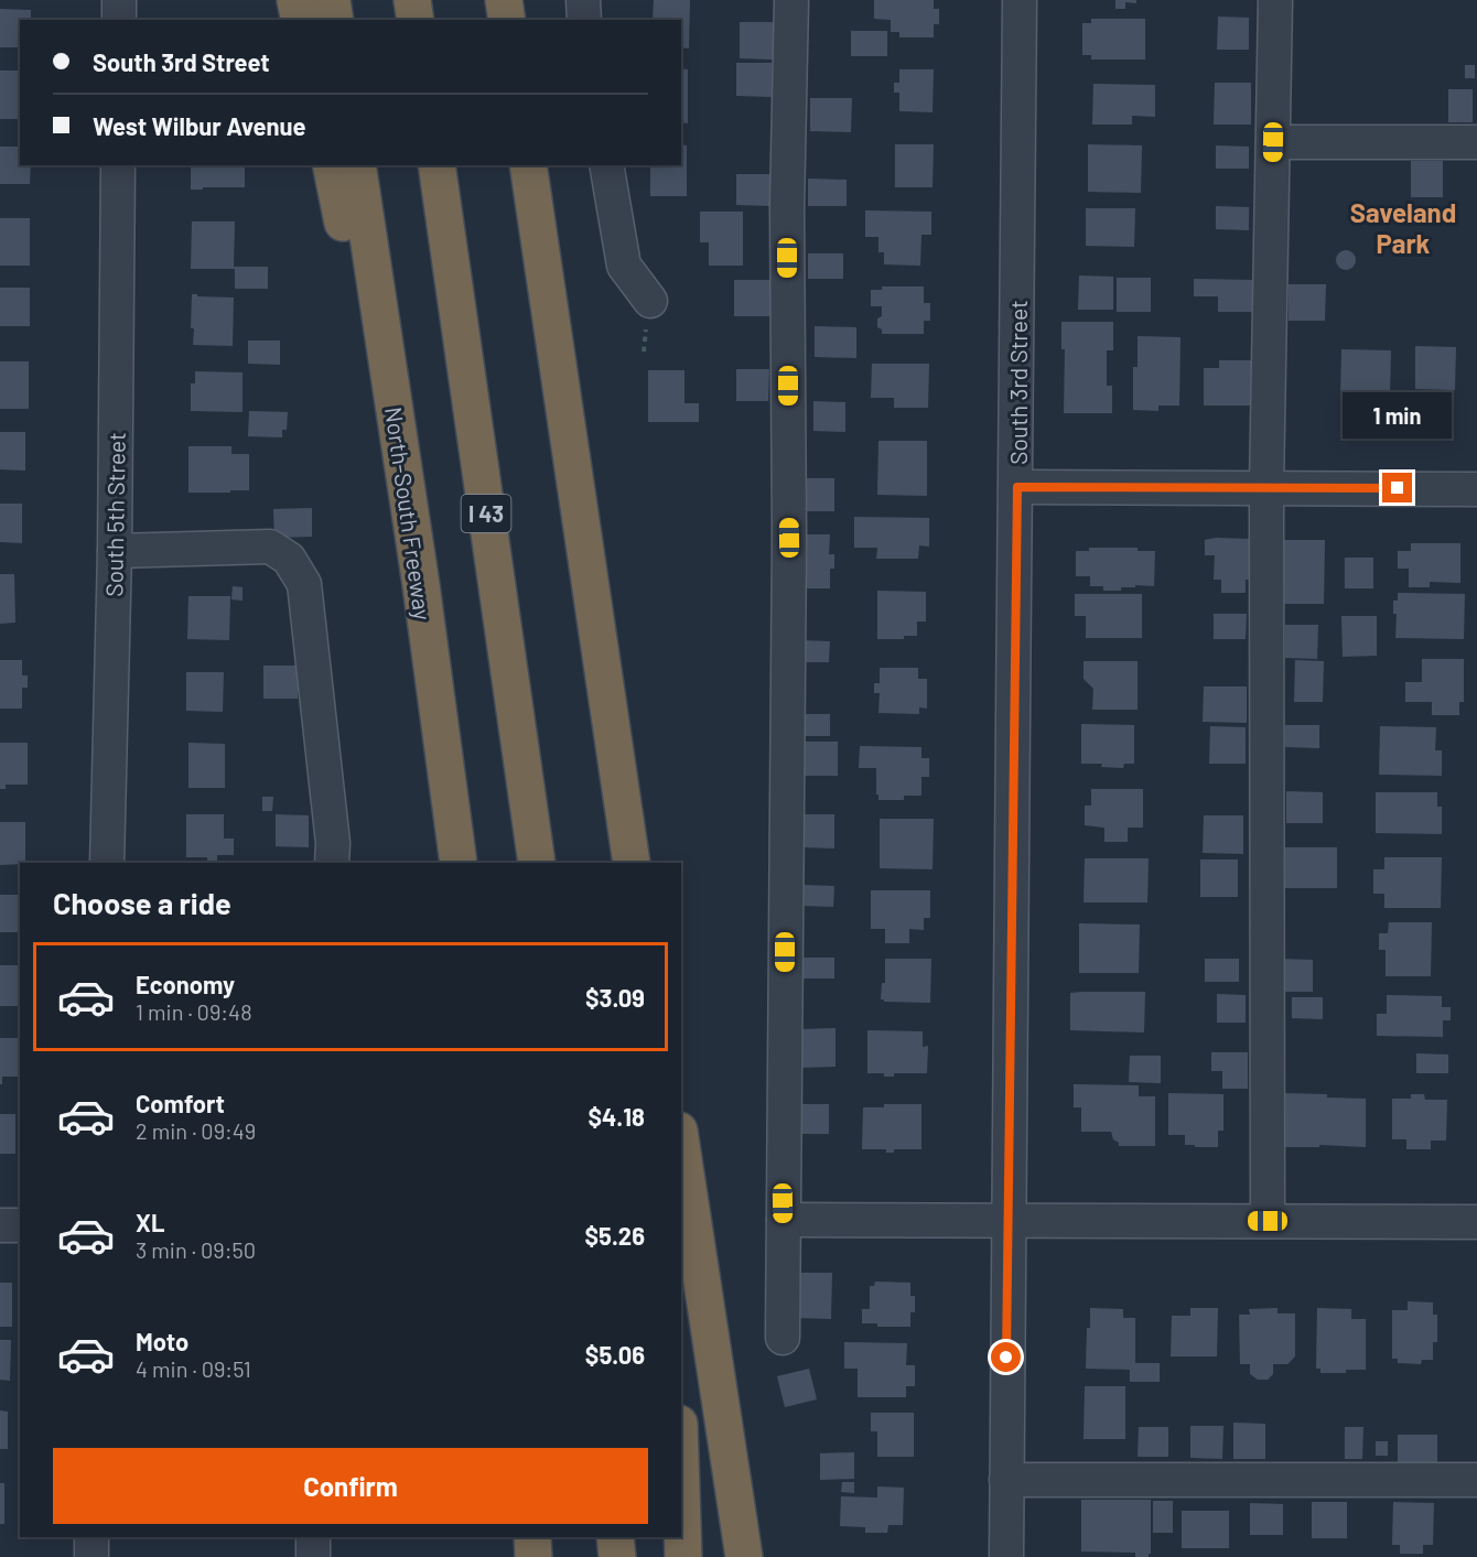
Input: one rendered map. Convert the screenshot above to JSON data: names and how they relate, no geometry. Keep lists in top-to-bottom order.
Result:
{
  "streets": {
    "highway": ["North-South Freeway", "I 43"],
    "street": ["South 3rd Street", "South 5th Street"]
  },
  "districts": ["Saveland Park"],
  "page": {
    "banner": ["South 3rd Street", "West Wilbur Avenue"],
    "bubble": "1 min",
    "heading": "Choose a ride",
    "list": [
      {
        "name": "Economy",
        "note": "1 min · 09:48",
        "value": "$3.09"
      },
      {
        "name": "Comfort",
        "note": "2 min · 09:49",
        "value": "$4.18"
      },
      {
        "name": "XL",
        "note": "3 min · 09:50",
        "value": "$5.26"
      },
      {
        "name": "Moto",
        "note": "4 min · 09:51",
        "value": "$5.06"
      }
    ],
    "buttons": "Confirm"
  }
}
